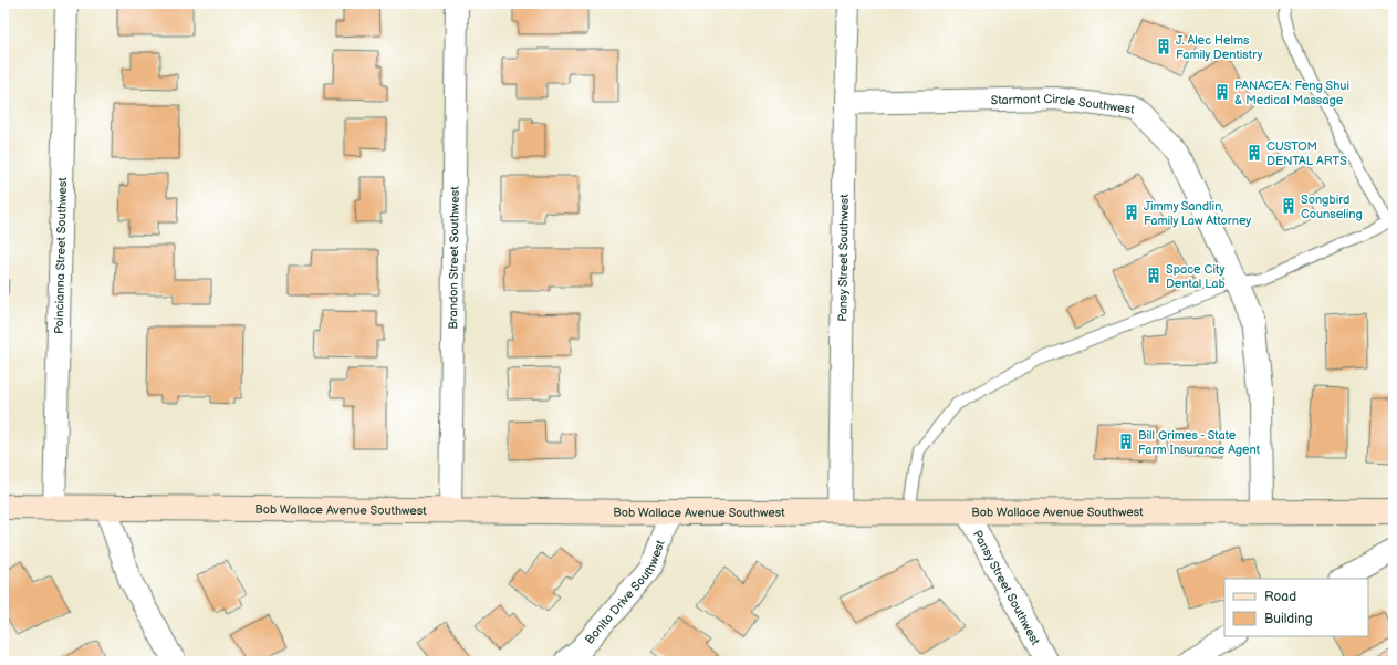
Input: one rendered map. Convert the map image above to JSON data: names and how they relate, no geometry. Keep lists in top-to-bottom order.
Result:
{
  "streets": {
    "main road": ["Bob Wallace Avenue Southwest"],
    "street": [
      "Starmont Circle Southwest",
      "Poincianna Street Southwest",
      "Brandon Street Southwest",
      "Pansy Street Southwest",
      "Bonita Drive Southwest"
    ]
  },
  "crossings": [
    ["Starmont Circle Southwest", "Pansy Street Southwest"],
    ["Starmont Circle Southwest", "Bob Wallace Avenue Southwest"],
    ["Poincianna Street Southwest", "Bob Wallace Avenue Southwest"],
    ["Brandon Street Southwest", "Bob Wallace Avenue Southwest"],
    ["Pansy Street Southwest", "Bob Wallace Avenue Southwest"],
    ["Bob Wallace Avenue Southwest", "Bonita Drive Southwest"]
  ],
  "places": {
    "building": [
      "J. Alec Helms Family Dentistry",
      "PANACEA: Feng Shui & Medical Massage",
      "CUSTOM DENTAL ARTS",
      "Songbird Counseling",
      "Jimmy Sandlin, Family Law Attorney",
      "Space City Dental Lab",
      "Bill Grimes - State Farm Insurance Agent"
    ]
  },
  "legend": ["Road", "Building"]
}
